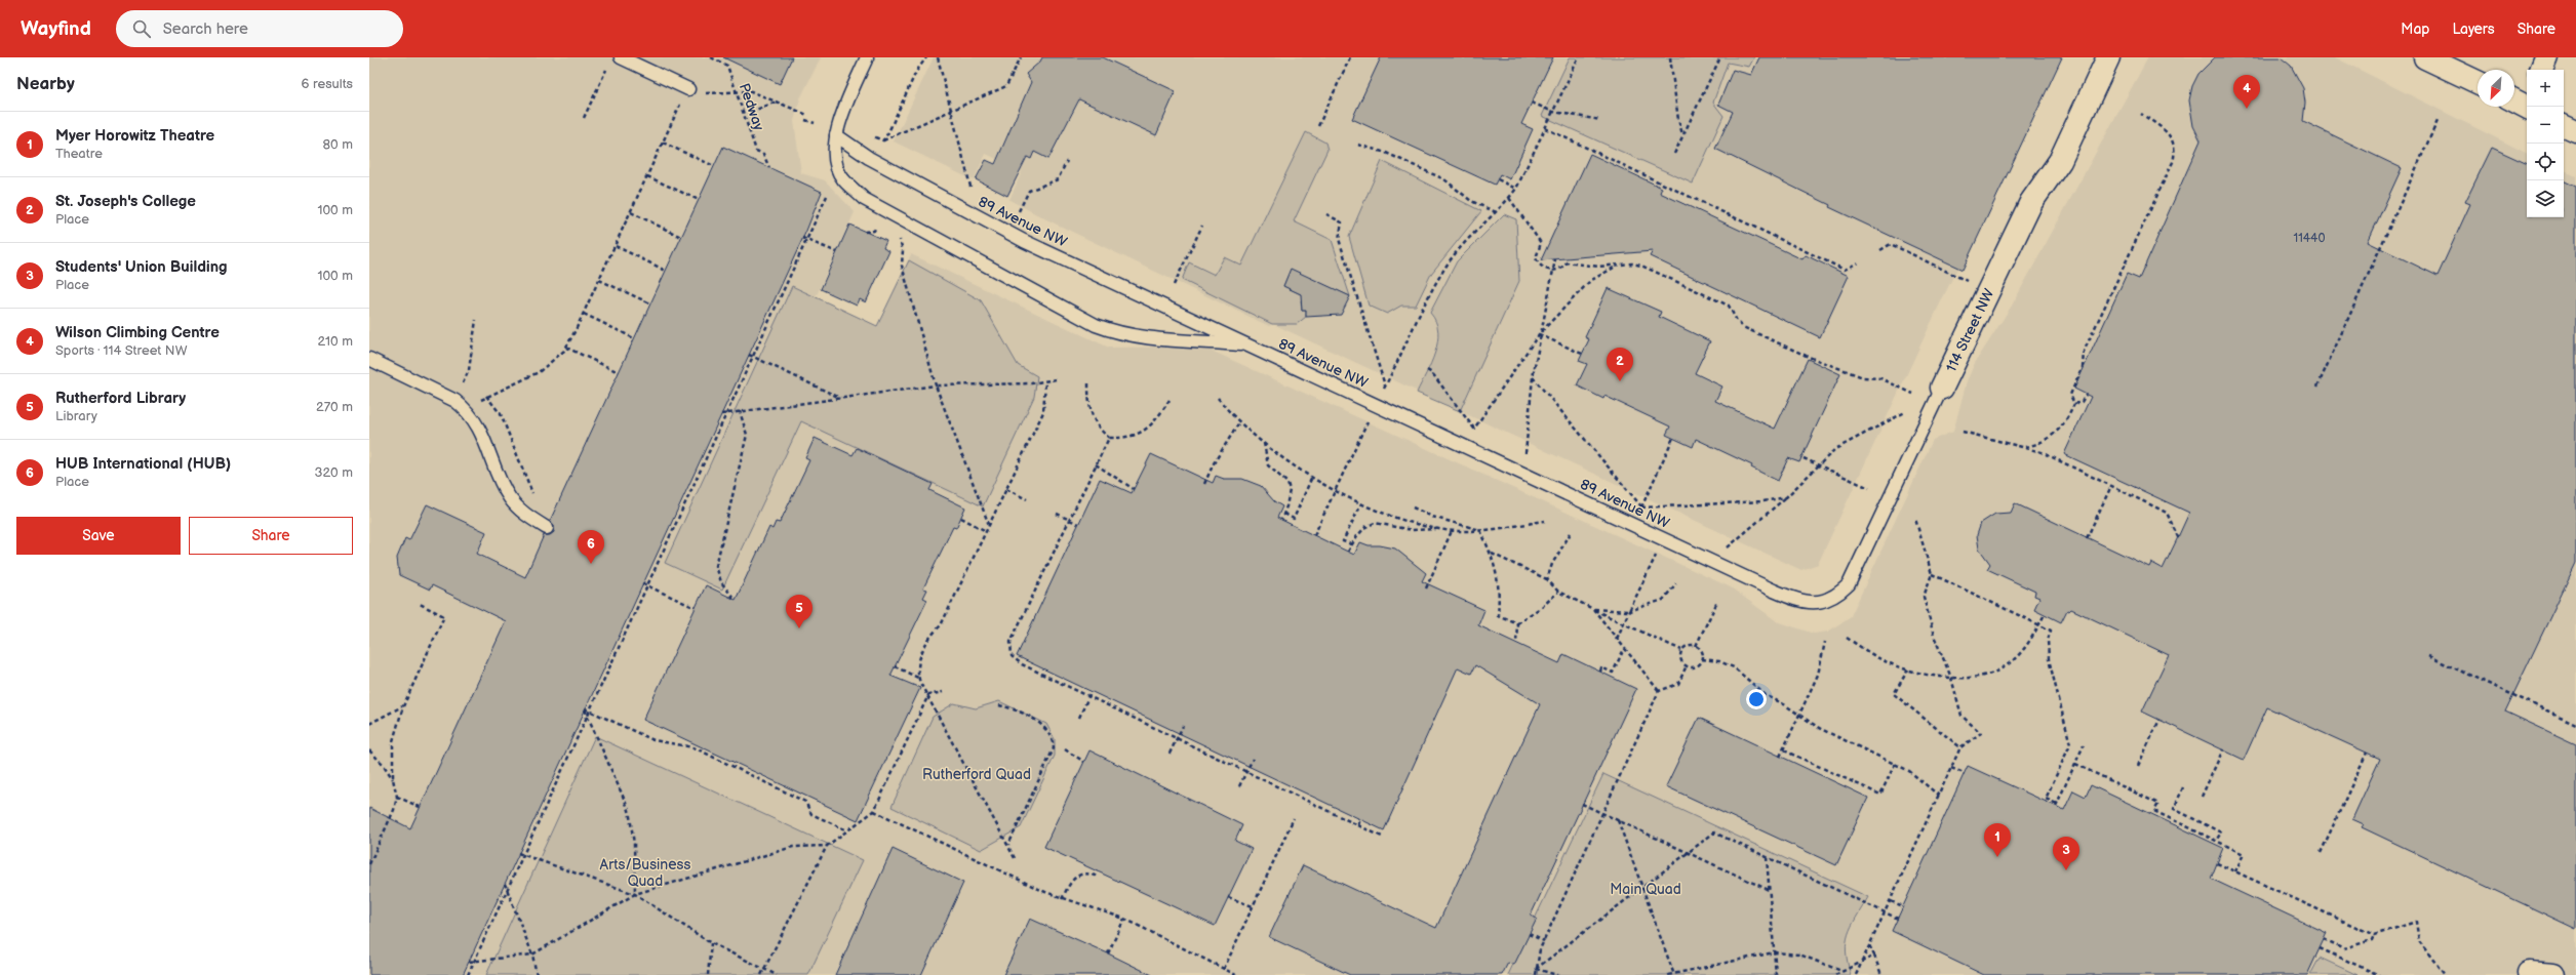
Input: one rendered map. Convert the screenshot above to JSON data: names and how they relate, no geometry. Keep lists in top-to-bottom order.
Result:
{
  "streets": {
    "street": ["114 Street NW"],
    "lane": ["89 Avenue NW"],
    "path": ["Pedway"]
  },
  "crossings": [
    ["89 Avenue NW", "114 Street NW"]
  ],
  "parks": ["Rutherford Quad", "Arts/Business Quad", "Main Quad"],
  "house_numbers": ["11440"],
  "north": "bottom left",
  "page": {
    "header": "Wayfind",
    "search": "Search here",
    "nav": ["Map", "Layers", "Share"],
    "heading": ["Nearby", "6 results"],
    "map_buttons": ["+", "−"],
    "pins": [
      "4",
      "2",
      "6",
      "5",
      "1",
      "3"
    ],
    "list": [
      {
        "mark": "1",
        "name": "Myer Horowitz Theatre",
        "note": "Theatre",
        "value": "80 m"
      },
      {
        "mark": "2",
        "name": "St. Joseph's College",
        "note": "Place",
        "value": "100 m"
      },
      {
        "mark": "3",
        "name": "Students' Union Building",
        "note": "Place",
        "value": "100 m"
      },
      {
        "mark": "4",
        "name": "Wilson Climbing Centre",
        "note": "Sports · 114 Street NW",
        "value": "210 m"
      },
      {
        "mark": "5",
        "name": "Rutherford Library",
        "note": "Library",
        "value": "270 m"
      },
      {
        "mark": "6",
        "name": "HUB International (HUB)",
        "note": "Place",
        "value": "320 m"
      }
    ],
    "buttons": ["Save", "Share"]
  }
}
